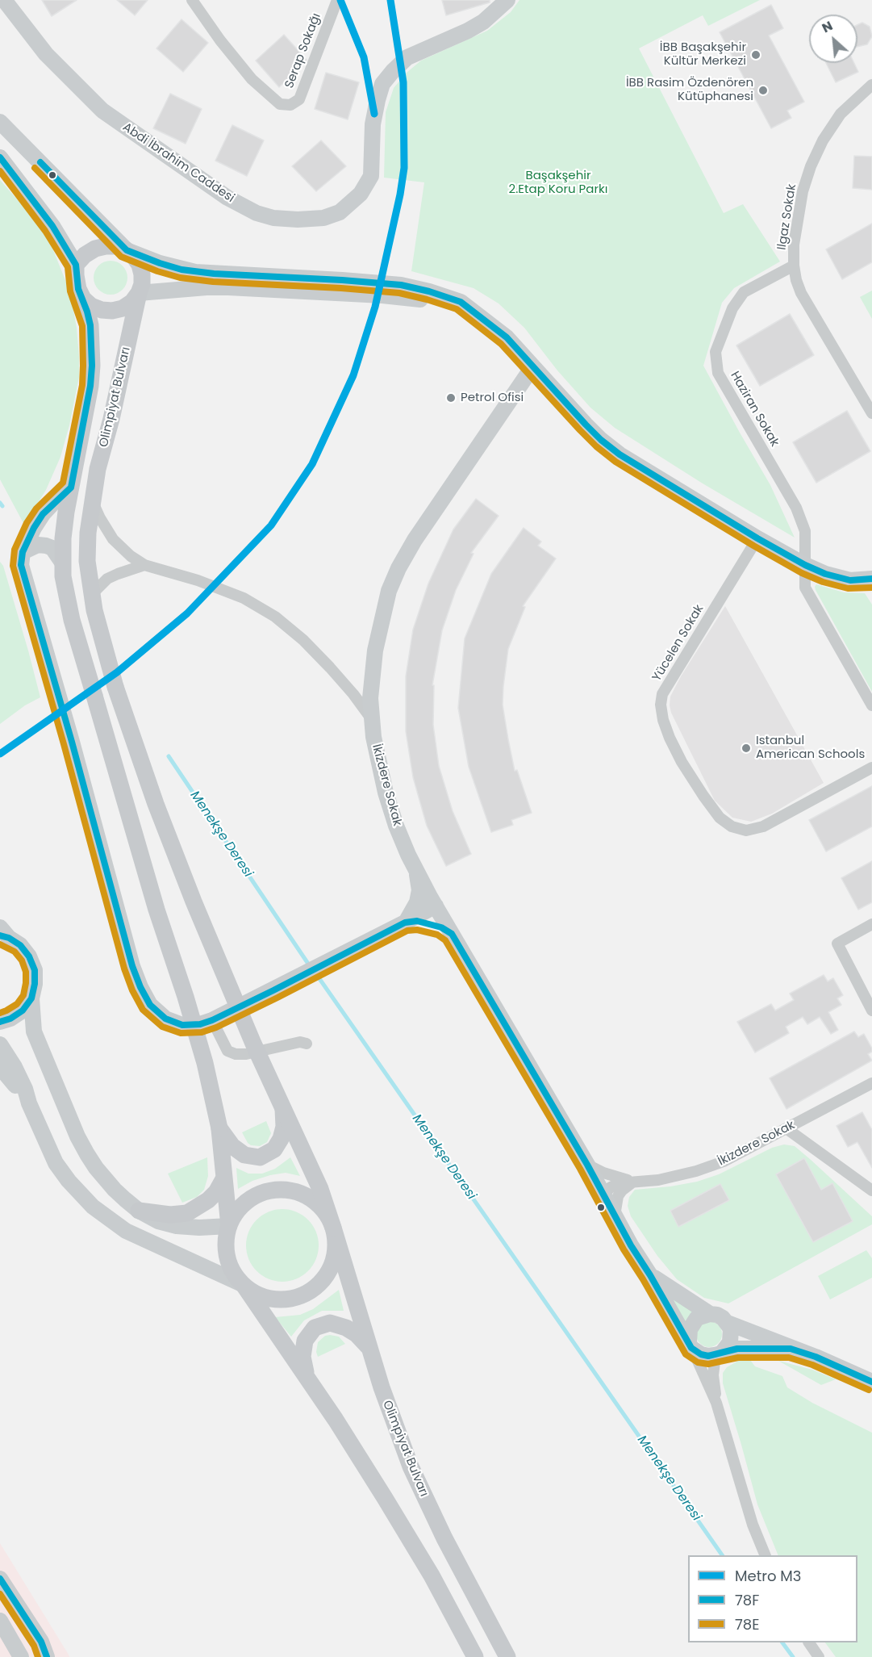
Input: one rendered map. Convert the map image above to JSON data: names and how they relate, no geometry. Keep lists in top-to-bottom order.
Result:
{
  "streets": {
    "main road": ["Olimpiyat Bulvarı"],
    "street": [
      "Serap Sokağı",
      "Abdi İbrahim Caddesi",
      "Ilgaz Sokak",
      "Haziran Sokak",
      "Yücelen Sokak",
      "İkizdere Sokak"
    ]
  },
  "crossings": [
    ["Ilgaz Sokak", "Haziran Sokak"]
  ],
  "water": ["Menekşe Deresi"],
  "parks": ["Başakşehir 2.Etap Koru Parkı"],
  "places": [
    "İBB Başakşehir Kültür Merkezi",
    "İBB Rasim Özdenören Kütüphanesi",
    "Petrol Ofisi",
    "Istanbul American Schools"
  ],
  "lines": ["metro line M3", "transit line 78F", "transit line 78E"],
  "legend": ["Metro M3", "78F", "78E"],
  "north": "top left"
}
